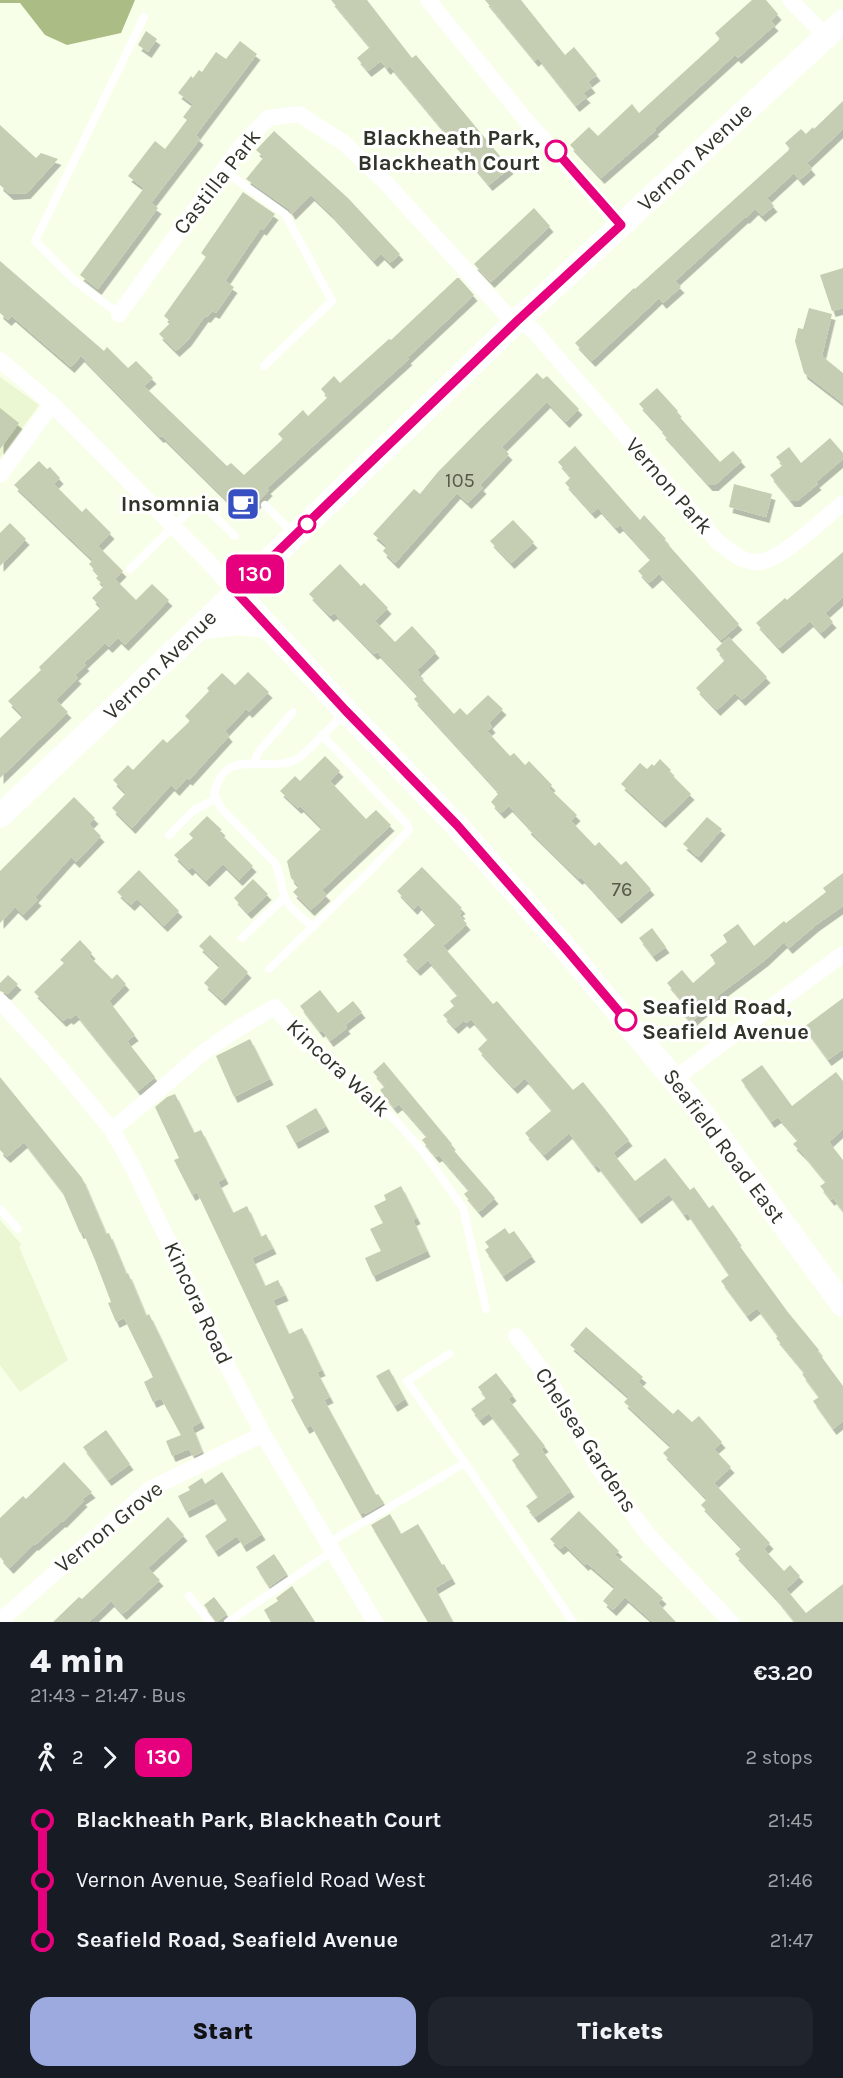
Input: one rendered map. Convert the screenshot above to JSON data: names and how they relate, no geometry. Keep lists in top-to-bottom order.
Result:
{
  "streets": {
    "main road": ["Vernon Avenue", "Seafield Road East"],
    "street": [
      "Castilla Park",
      "Vernon Park",
      "Kincora Walk",
      "Kincora Road",
      "Chelsea Gardens",
      "Vernon Grove"
    ]
  },
  "crossings": [
    ["Vernon Avenue", "Castilla Park"],
    ["Vernon Avenue", "Vernon Park"],
    ["Vernon Avenue", "Seafield Road East"],
    ["Castilla Park", "Vernon Park"],
    ["Kincora Walk", "Kincora Road"],
    ["Kincora Road", "Vernon Grove"]
  ],
  "places": {
    "other": ["Blackheath Park, Blackheath Court", "Seafield Road, Seafield Avenue"],
    "cafe": ["Insomnia"]
  },
  "lines": ["bus line 130"],
  "house_numbers": ["105", "76"],
  "page": {
    "on_map": "130",
    "heading": ["4 min", "21:43 – 21:47 · Bus", "€3.20"],
    "legs": ["2", "130", "2 stops"],
    "list": [
      {
        "name": "Blackheath Park, Blackheath Court",
        "value": "21:45"
      },
      {
        "name": "Vernon Avenue, Seafield Road West",
        "value": "21:46"
      },
      {
        "name": "Seafield Road, Seafield Avenue",
        "value": "21:47"
      }
    ],
    "buttons": ["Start", "Tickets"]
  }
}
